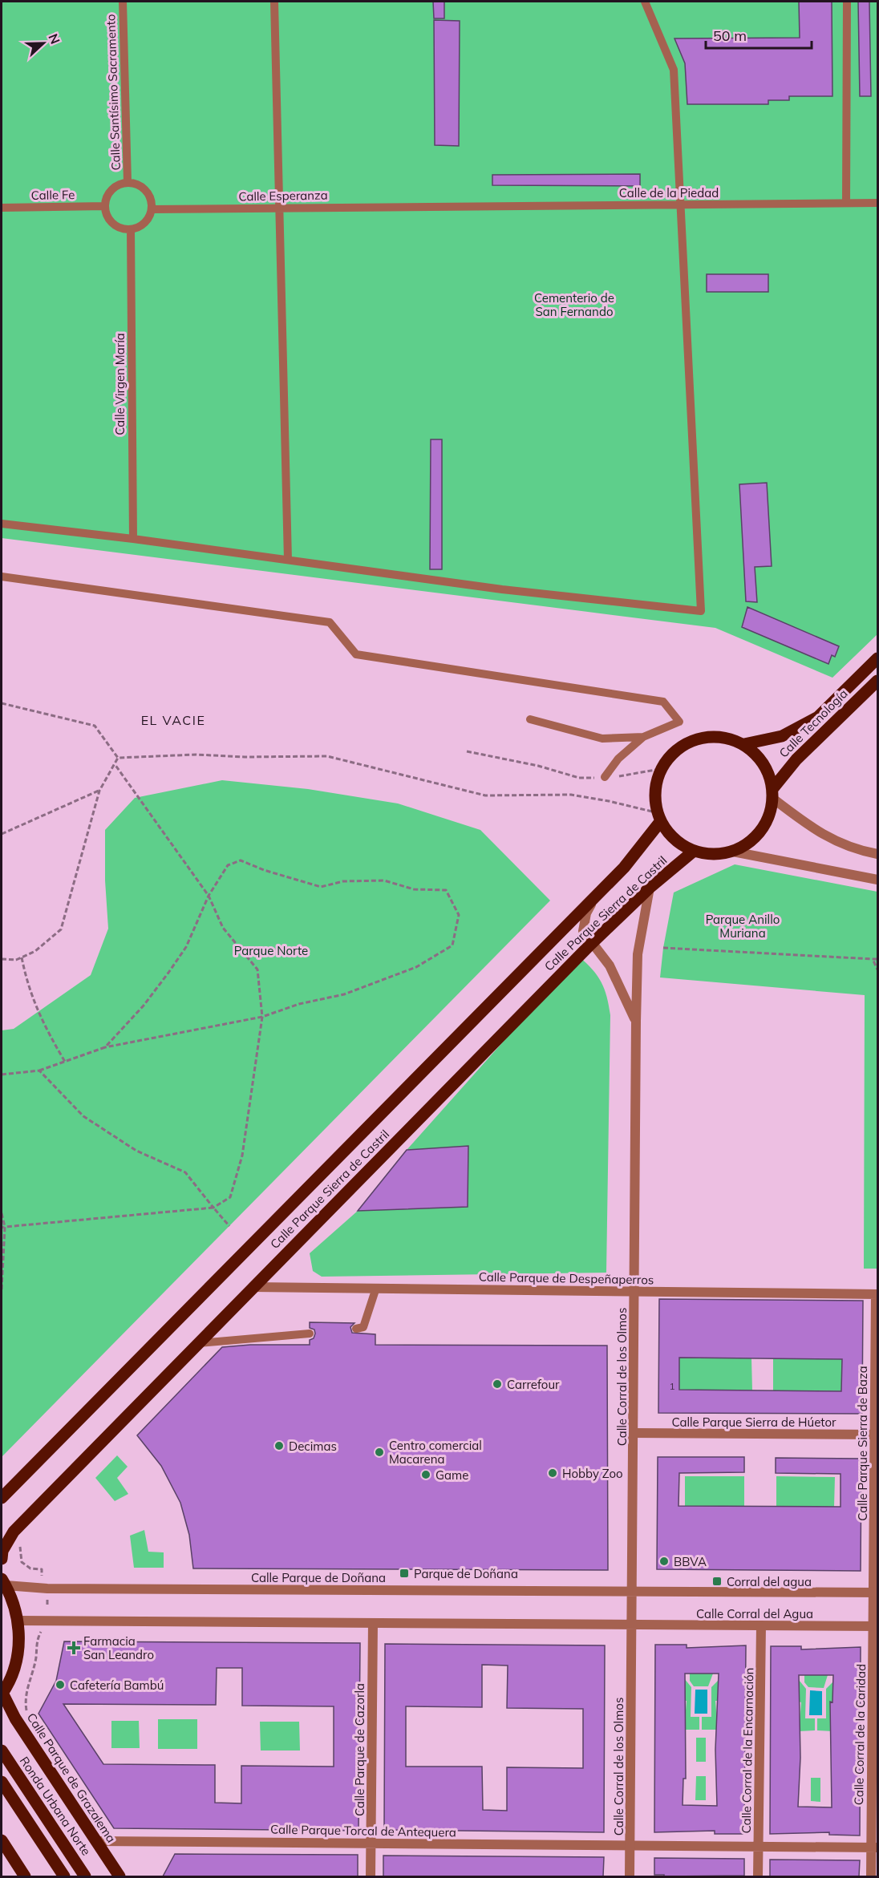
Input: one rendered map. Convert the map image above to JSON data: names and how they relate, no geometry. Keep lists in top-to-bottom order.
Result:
{
  "streets": {
    "main road": [
      "Calle Tecnología",
      "Calle Parque Sierra de Castril",
      "Calle Parque de Grazalema",
      "Ronda Urbana Norte"
    ],
    "street": [
      "Calle Parque de Despeñaperros",
      "Calle Corral de los Olmos",
      "Calle Parque Sierra de Húetor",
      "Calle Parque Sierra de Baza",
      "Calle Parque de Doñana",
      "Calle Corral del Agua",
      "Calle Corral de la Caridad",
      "Calle Parque de Cazorla",
      "Calle Corral de la Encarnación",
      "Calle Parque Torcal de Antequera"
    ],
    "lane": [
      "Calle Santísimo Sacramento",
      "Calle de la Piedad",
      "Calle Fe",
      "Calle Esperanza",
      "Calle Virgen María"
    ]
  },
  "crossings": [
    ["Calle Santísimo Sacramento", "Calle Fe"],
    ["Calle Santísimo Sacramento", "Calle Esperanza"],
    ["Calle Santísimo Sacramento", "Calle Virgen María"],
    ["Calle de la Piedad", "Calle Esperanza"],
    ["Calle Fe", "Calle Esperanza"],
    ["Calle Fe", "Calle Virgen María"],
    ["Calle Esperanza", "Calle Virgen María"],
    ["Calle Tecnología", "Calle Parque Sierra de Castril"],
    ["Calle Parque Sierra de Castril", "Calle Parque de Despeñaperros"],
    ["Calle Parque Sierra de Castril", "Calle Corral de los Olmos"],
    ["Calle Parque de Despeñaperros", "Calle Corral de los Olmos"],
    ["Calle Parque de Despeñaperros", "Calle Parque Sierra de Baza"],
    ["Calle Corral de los Olmos", "Calle Parque Sierra de Húetor"],
    ["Calle Corral de los Olmos", "Calle Parque de Doñana"],
    ["Calle Corral de los Olmos", "Calle Corral del Agua"],
    ["Calle Corral de los Olmos", "Calle Parque Torcal de Antequera"],
    ["Calle Parque Sierra de Húetor", "Calle Parque Sierra de Baza"],
    ["Calle Parque Sierra de Baza", "Calle Corral del Agua"],
    ["Calle Parque Sierra de Baza", "Calle Corral de la Caridad"],
    ["Calle Parque de Doñana", "Calle Corral del Agua"],
    ["Calle Corral del Agua", "Calle Corral de la Caridad"],
    ["Calle Corral del Agua", "Calle Corral de la Encarnación"],
    ["Calle Corral de la Caridad", "Calle Parque Torcal de Antequera"],
    ["Calle Parque de Cazorla", "Calle Parque Torcal de Antequera"],
    ["Calle Corral de la Encarnación", "Calle Parque Torcal de Antequera"],
    ["Calle Parque de Grazalema", "Calle Parque Torcal de Antequera"]
  ],
  "districts": ["EL VACIE"],
  "parks": ["Cementerio de San Fernando", "Parque Anillo Muriana", "Parque Norte"],
  "places": {
    "other": [
      "Carrefour",
      "Decimas",
      "Centro comercial Macarena",
      "Hobby Zoo",
      "Game",
      "BBVA",
      "Cafetería Bambú"
    ],
    "transit": ["Parque de Doñana", "Corral del agua"],
    "health": ["Farmacia San Leandro"]
  },
  "house_numbers": ["1"],
  "scale_bar": "50 m",
  "north": "right"
}
